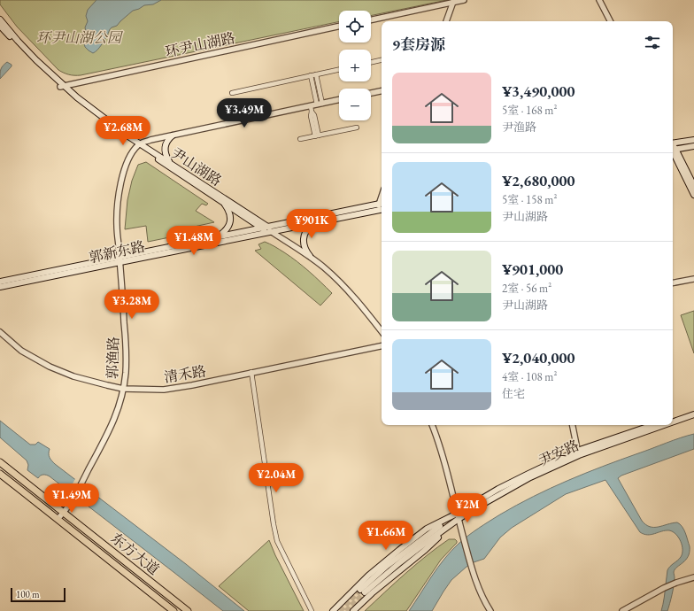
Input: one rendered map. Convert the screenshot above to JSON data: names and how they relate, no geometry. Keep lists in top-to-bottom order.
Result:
{
  "streets": {
    "main road": [
      "尹山湖路",
      "郭新东路",
      "尹安路",
      "东方大道"
    ],
    "street": ["环尹山湖路", "郭渔路", "清禾路"]
  },
  "crossings": [
    ["环尹山湖路", "尹山湖路"],
    ["尹山湖路", "郭新东路"],
    ["尹山湖路", "郭渔路"],
    ["郭新东路", "郭渔路"],
    ["郭渔路", "清禾路"],
    ["郭渔路", "东方大道"]
  ],
  "parks": ["环尹山湖公园"],
  "scale_bar": "100 m",
  "page": {
    "map_buttons": ["+", "−"],
    "heading": "9套房源",
    "list": [
      {
        "name": "¥3,490,000",
        "note": "5室 · 168 m² · 尹渔路"
      },
      {
        "name": "¥2,680,000",
        "note": "5室 · 158 m² · 尹山湖路"
      },
      {
        "name": "¥901,000",
        "note": "2室 · 56 m² · 尹山湖路"
      },
      {
        "name": "¥2,040,000",
        "note": "4室 · 108 m² · 住宅"
      }
    ],
    "price": [
      "¥3.49M",
      "¥2.68M",
      "¥901K",
      "¥1.48M",
      "¥3.28M",
      "¥2.04M",
      "¥1.49M",
      "¥2M",
      "¥1.66M"
    ],
    "scale": "100 m"
  }
}
